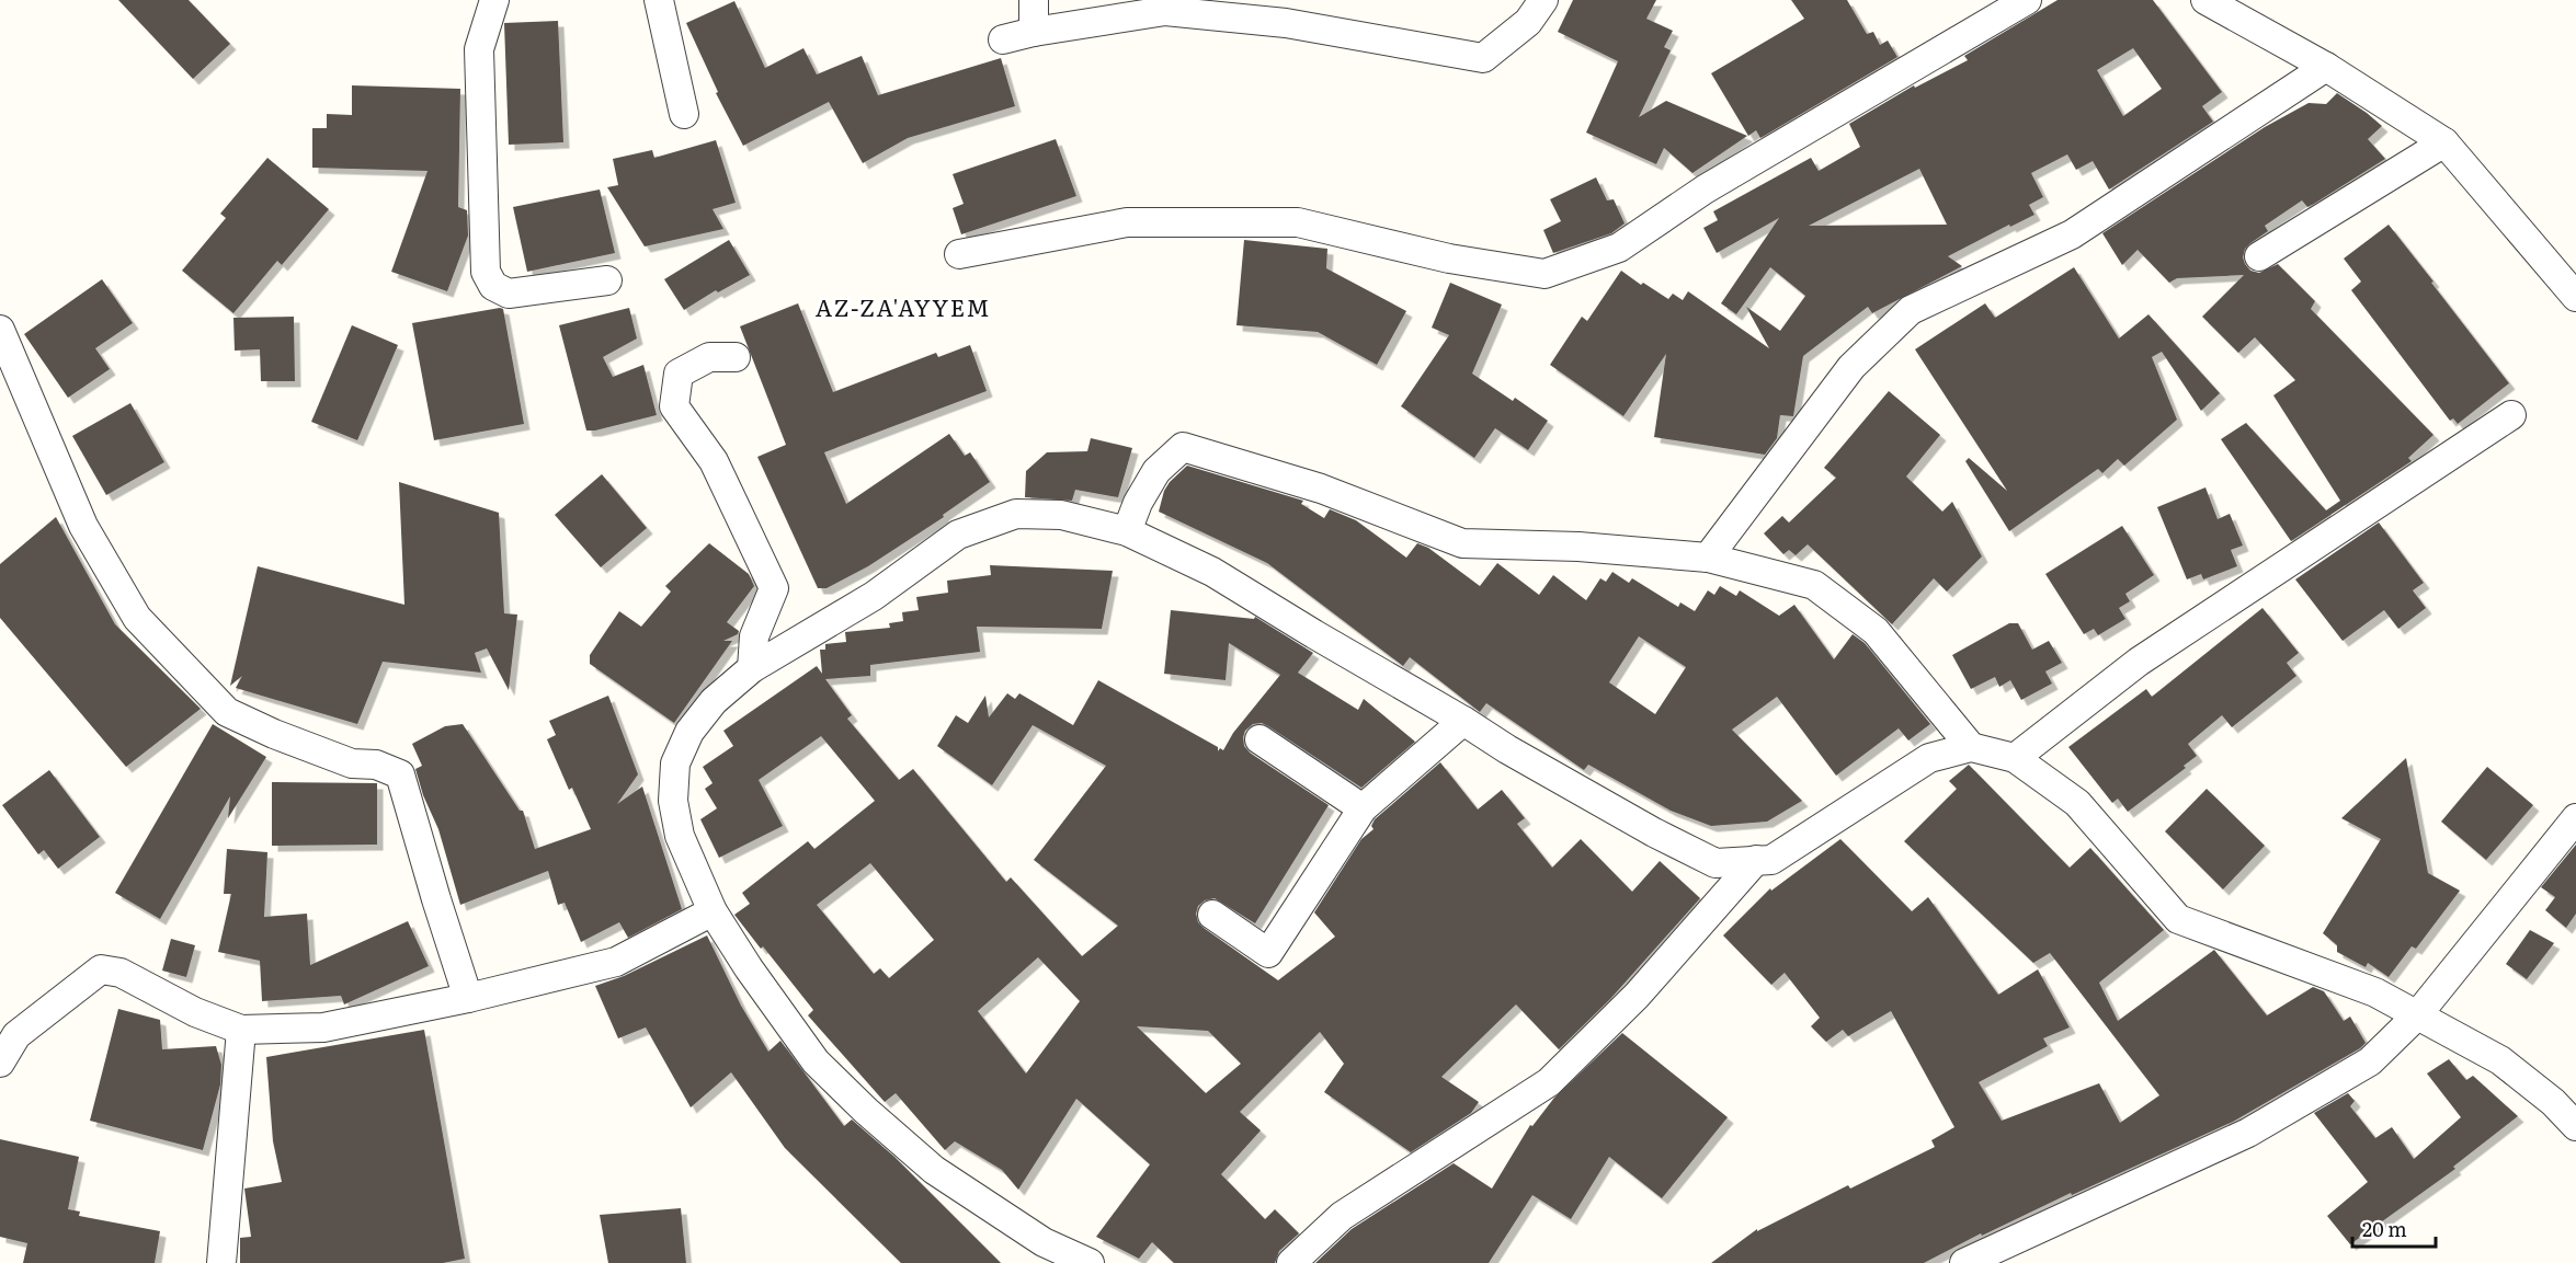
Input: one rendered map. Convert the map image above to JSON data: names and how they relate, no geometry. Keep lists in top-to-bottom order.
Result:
{
  "districts": ["AZ-ZA'AYYEM"],
  "scale_bar": "20 m"
}
